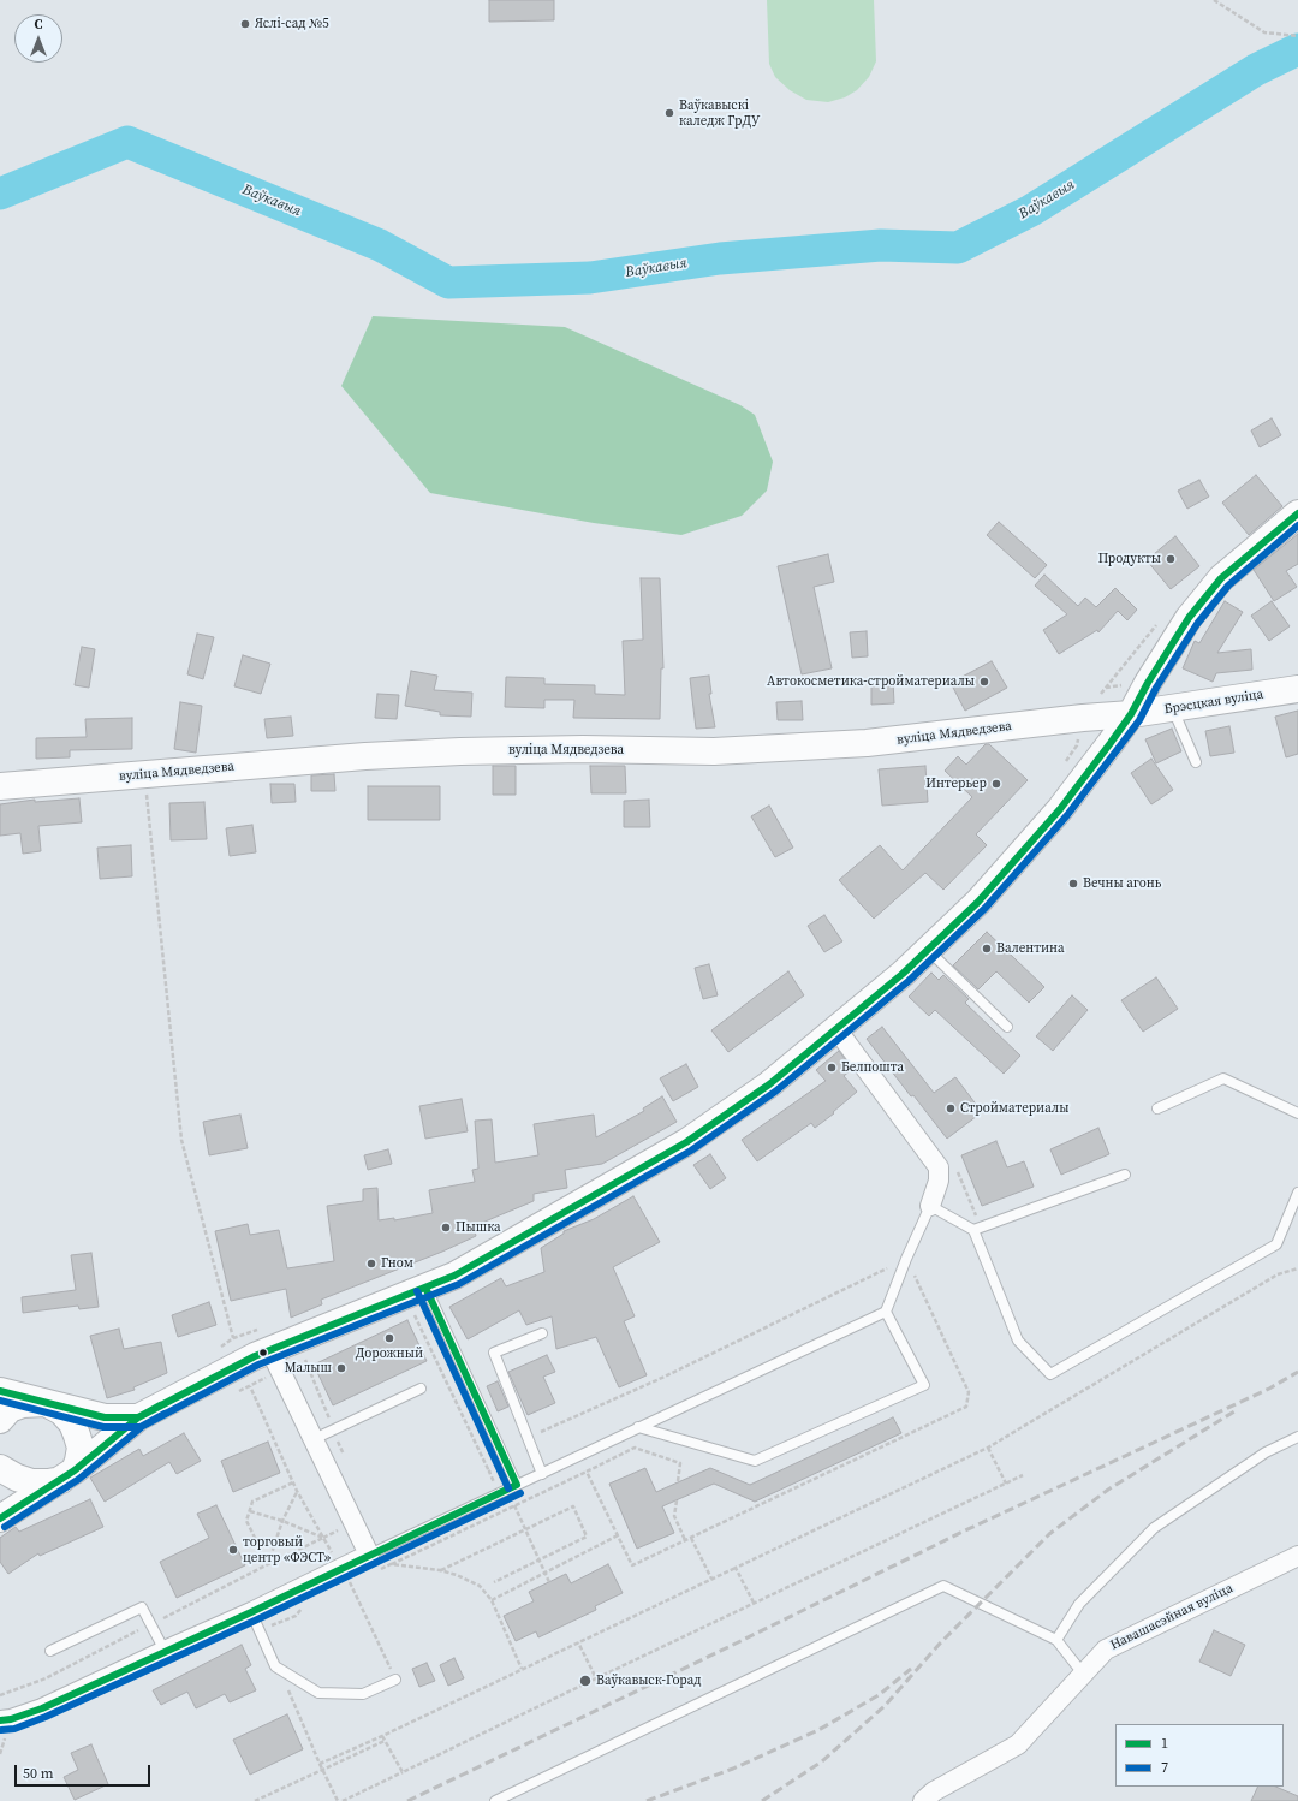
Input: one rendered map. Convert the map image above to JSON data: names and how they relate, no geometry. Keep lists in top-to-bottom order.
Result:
{
  "streets": {
    "street": ["Брэсцкая вуліца", "вуліца Мядведзева", "Навашасэйная вуліца"]
  },
  "crossings": [
    ["Брэсцкая вуліца", "вуліца Мядведзева"]
  ],
  "water": ["Ваўкавыя"],
  "places": [
    "Яслі-сад №5",
    "Ваўкавыскі каледж ГрДУ",
    "Продукты",
    "Автокосметика-стройматериалы",
    "Интерьер",
    "Вечны агонь",
    "Валентина",
    "Белпошта",
    "Стройматериалы",
    "Пышка",
    "Гном",
    "Дорожный",
    "Малыш",
    "торговый центр «ФЭСТ»",
    "Ваўкавыск-Горад"
  ],
  "lines": ["transit line 1", "transit line 7"],
  "legend": ["1", "7"],
  "scale_bar": "50 m",
  "north": "top"
}
